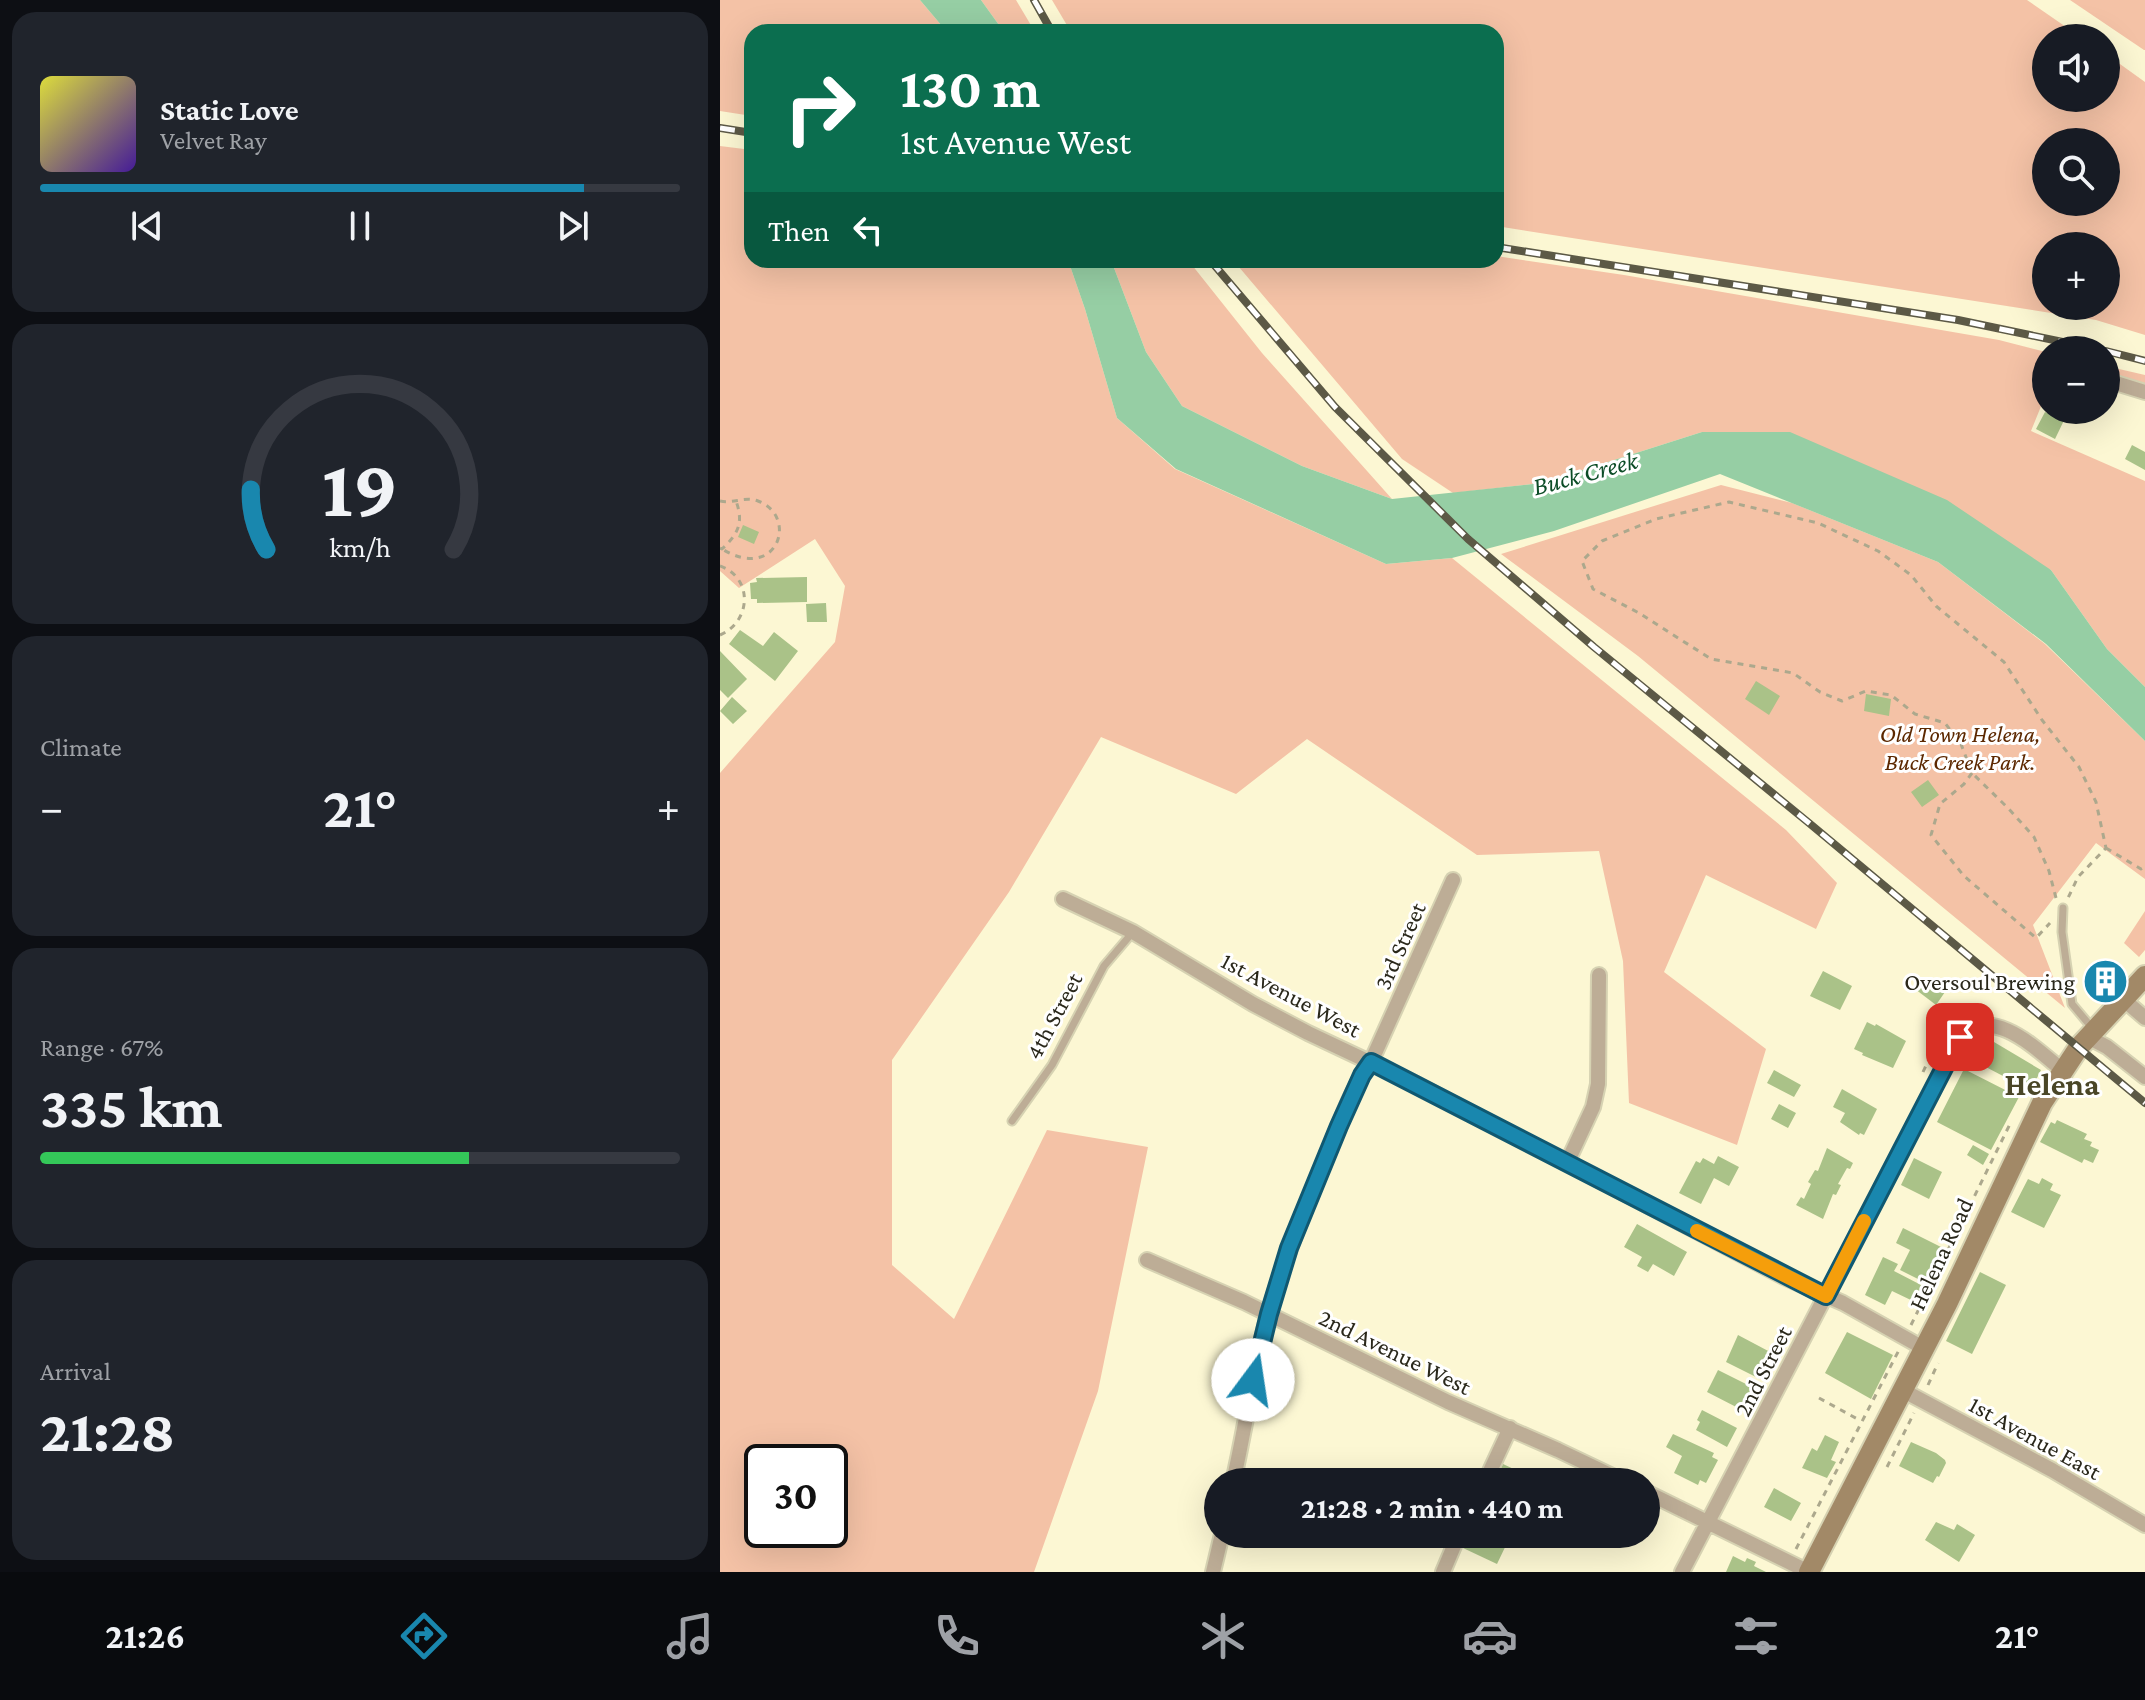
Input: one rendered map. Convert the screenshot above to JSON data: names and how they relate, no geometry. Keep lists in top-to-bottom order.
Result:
{
  "streets": {
    "main road": ["Helena Road"],
    "street": [
      "3rd Street",
      "1st Avenue West",
      "2nd Avenue West",
      "2nd Street",
      "1st Avenue East"
    ],
    "lane": ["4th Street"]
  },
  "crossings": [
    ["3rd Street", "1st Avenue West"],
    ["3rd Street", "2nd Avenue West"],
    ["1st Avenue West", "4th Street"],
    ["1st Avenue West", "Helena Road"],
    ["1st Avenue West", "2nd Street"],
    ["Helena Road", "2nd Street"],
    ["Helena Road", "1st Avenue East"]
  ],
  "districts": ["Helena"],
  "water": ["Buck Creek"],
  "parks": ["Old Town Helena, Buck Creek Park."],
  "places": {
    "building": ["Oversoul Brewing"]
  },
  "page": {
    "map_buttons": ["+", "−"],
    "turn": ["130 m", "1st Avenue West"],
    "song": ["Static Love", "Velvet Ray"],
    "then": "Then",
    "tile": [
      "Climate",
      ["Range · 67%", "335 km"],
      ["Arrival", "21:28"]
    ],
    "heat": ["−", "21°", "+"],
    "limit": "30",
    "trip": "21:28 · 2 min · 440 m",
    "tabs": ["21:26", "21°"],
    "gauge": ["19", "km/h"]
  }
}
